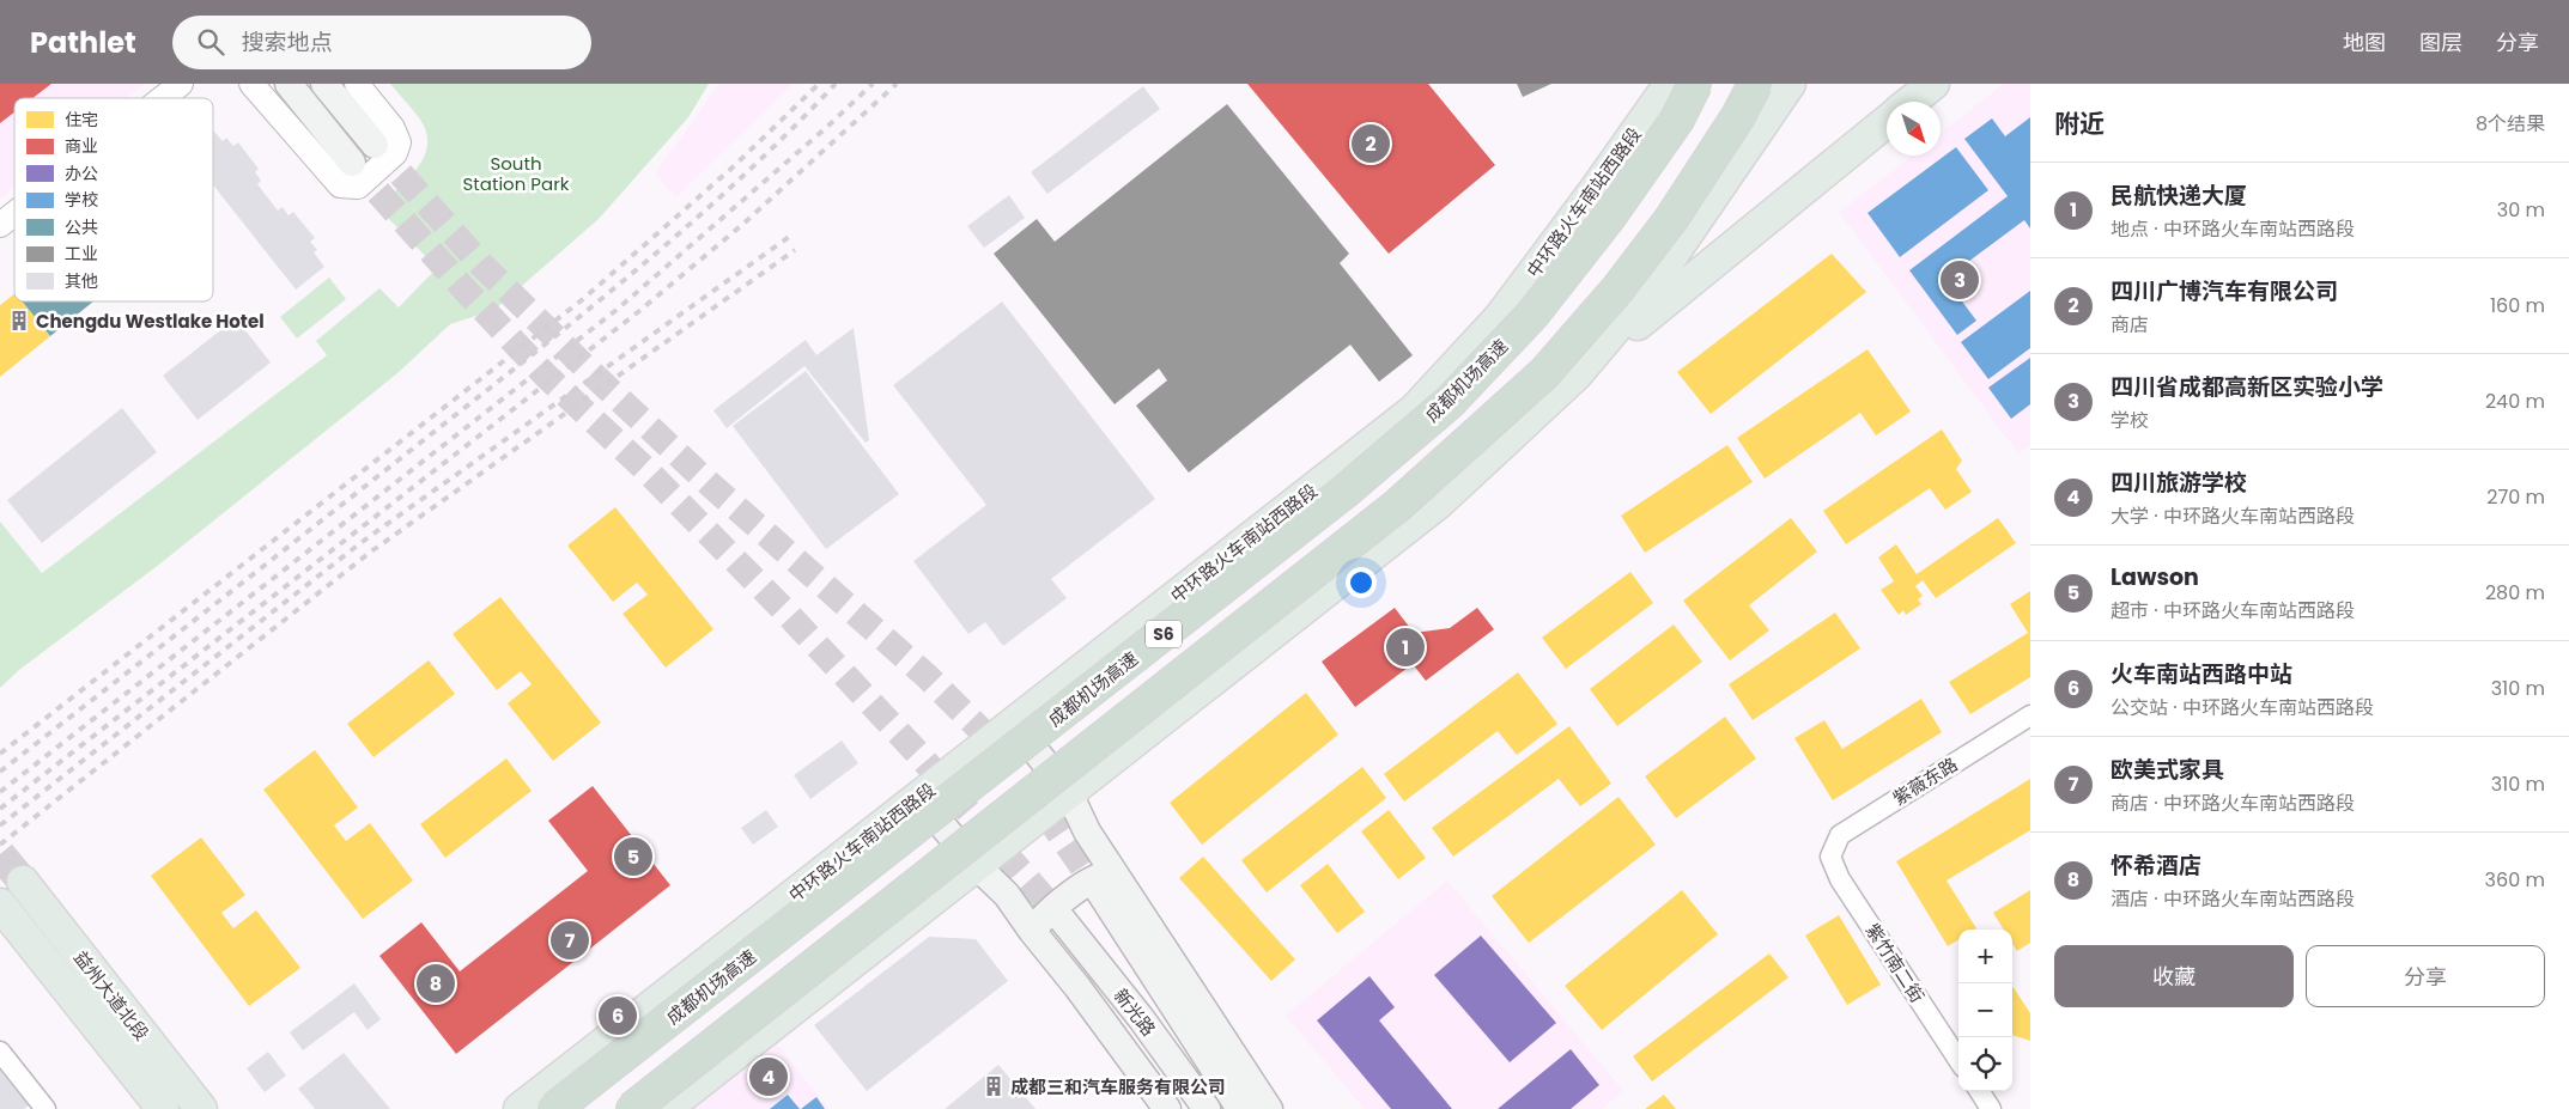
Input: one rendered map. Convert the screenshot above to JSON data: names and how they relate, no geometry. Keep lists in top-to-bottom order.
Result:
{
  "streets": {
    "highway": ["成都机场高速", "S6"],
    "main road": ["中环路火车南站西路段", "益州大道北段", "新光路"],
    "street": ["紫薇东路", "紫竹南二街"]
  },
  "crossings": [
    ["紫薇东路", "紫竹南二街"]
  ],
  "parks": ["South Station Park"],
  "places": {
    "building": ["Chengdu Westlake Hotel", "成都三和汽车服务有限公司"]
  },
  "legend": [
    "住宅",
    "商业",
    "办公",
    "学校",
    "公共",
    "工业",
    "其他"
  ],
  "north": "bottom right",
  "page": {
    "header": "Pathlet",
    "search": "搜索地点",
    "nav": ["地图", "图层", "分享"],
    "heading": ["附近", "8个结果"],
    "pins": [
      "2",
      "3",
      "1",
      "5",
      "7",
      "8",
      "6",
      "4"
    ],
    "list": [
      {
        "mark": "1",
        "name": "民航快递大厦",
        "note": "地点 · 中环路火车南站西路段",
        "value": "30 m"
      },
      {
        "mark": "2",
        "name": "四川广博汽车有限公司",
        "note": "商店",
        "value": "160 m"
      },
      {
        "mark": "3",
        "name": "四川省成都高新区实验小学",
        "note": "学校",
        "value": "240 m"
      },
      {
        "mark": "4",
        "name": "四川旅游学校",
        "note": "大学 · 中环路火车南站西路段",
        "value": "270 m"
      },
      {
        "mark": "5",
        "name": "Lawson",
        "note": "超市 · 中环路火车南站西路段",
        "value": "280 m"
      },
      {
        "mark": "6",
        "name": "火车南站西路中站",
        "note": "公交站 · 中环路火车南站西路段",
        "value": "310 m"
      },
      {
        "mark": "7",
        "name": "欧美式家具",
        "note": "商店 · 中环路火车南站西路段",
        "value": "310 m"
      },
      {
        "mark": "8",
        "name": "怀希酒店",
        "note": "酒店 · 中环路火车南站西路段",
        "value": "360 m"
      }
    ],
    "buttons": ["收藏", "分享"],
    "map_buttons": ["+", "−"]
  }
}
